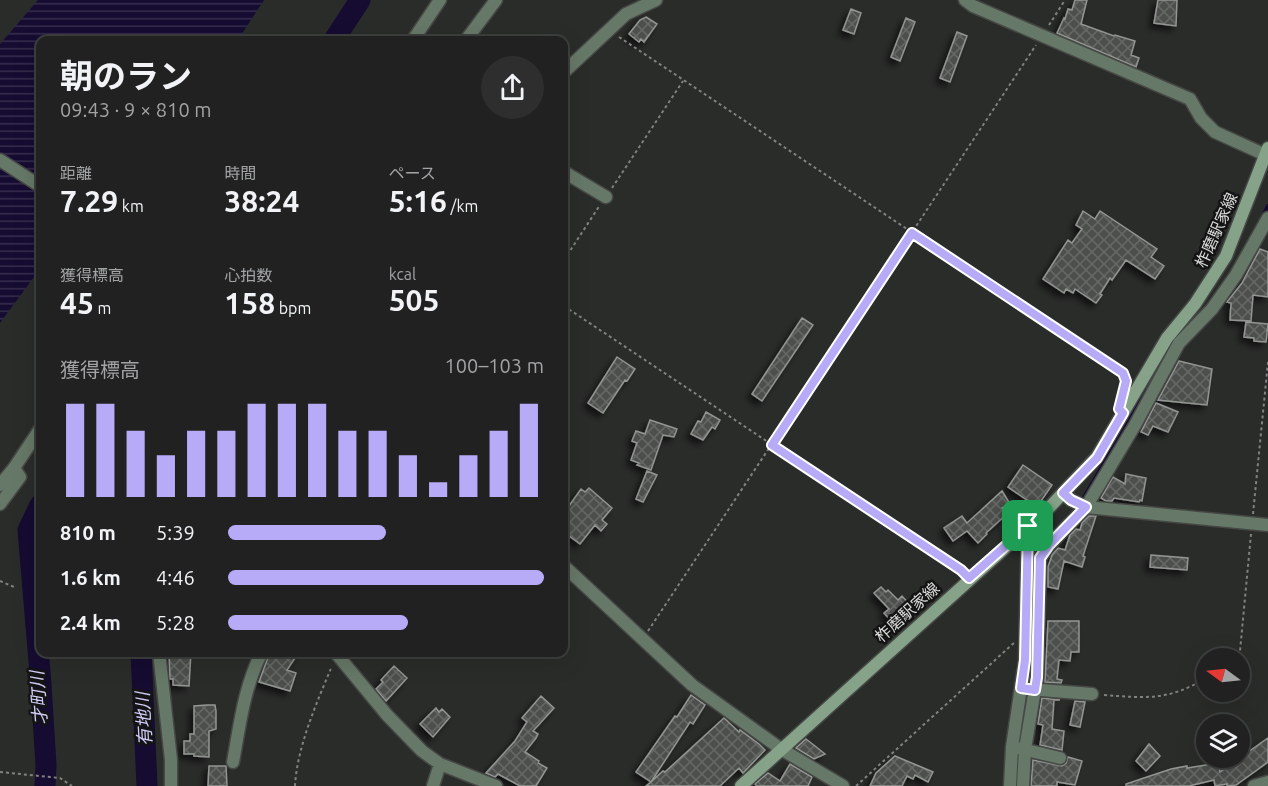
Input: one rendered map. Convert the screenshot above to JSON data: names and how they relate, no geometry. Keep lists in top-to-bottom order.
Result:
{
  "streets": {
    "main road": ["柞磨駅家線"]
  },
  "water": ["才町川", "有地川"],
  "north": "left",
  "page": {
    "heading": ["朝のラン", "09:43 · 9 × 810 m"],
    "stats": [
      ["距離", "7.29 km"],
      ["時間", "38:24"],
      ["ペース", "5:16 /km"],
      ["獲得標高", "45 m"],
      ["心拍数", "158 bpm"],
      ["kcal", "505"]
    ],
    "chart": ["獲得標高", "100–103 m"],
    "list": [
      {
        "name": "810 m",
        "note": "5:39"
      },
      {
        "name": "1.6 km",
        "note": "4:46"
      },
      {
        "name": "2.4 km",
        "note": "5:28"
      }
    ]
  }
}
